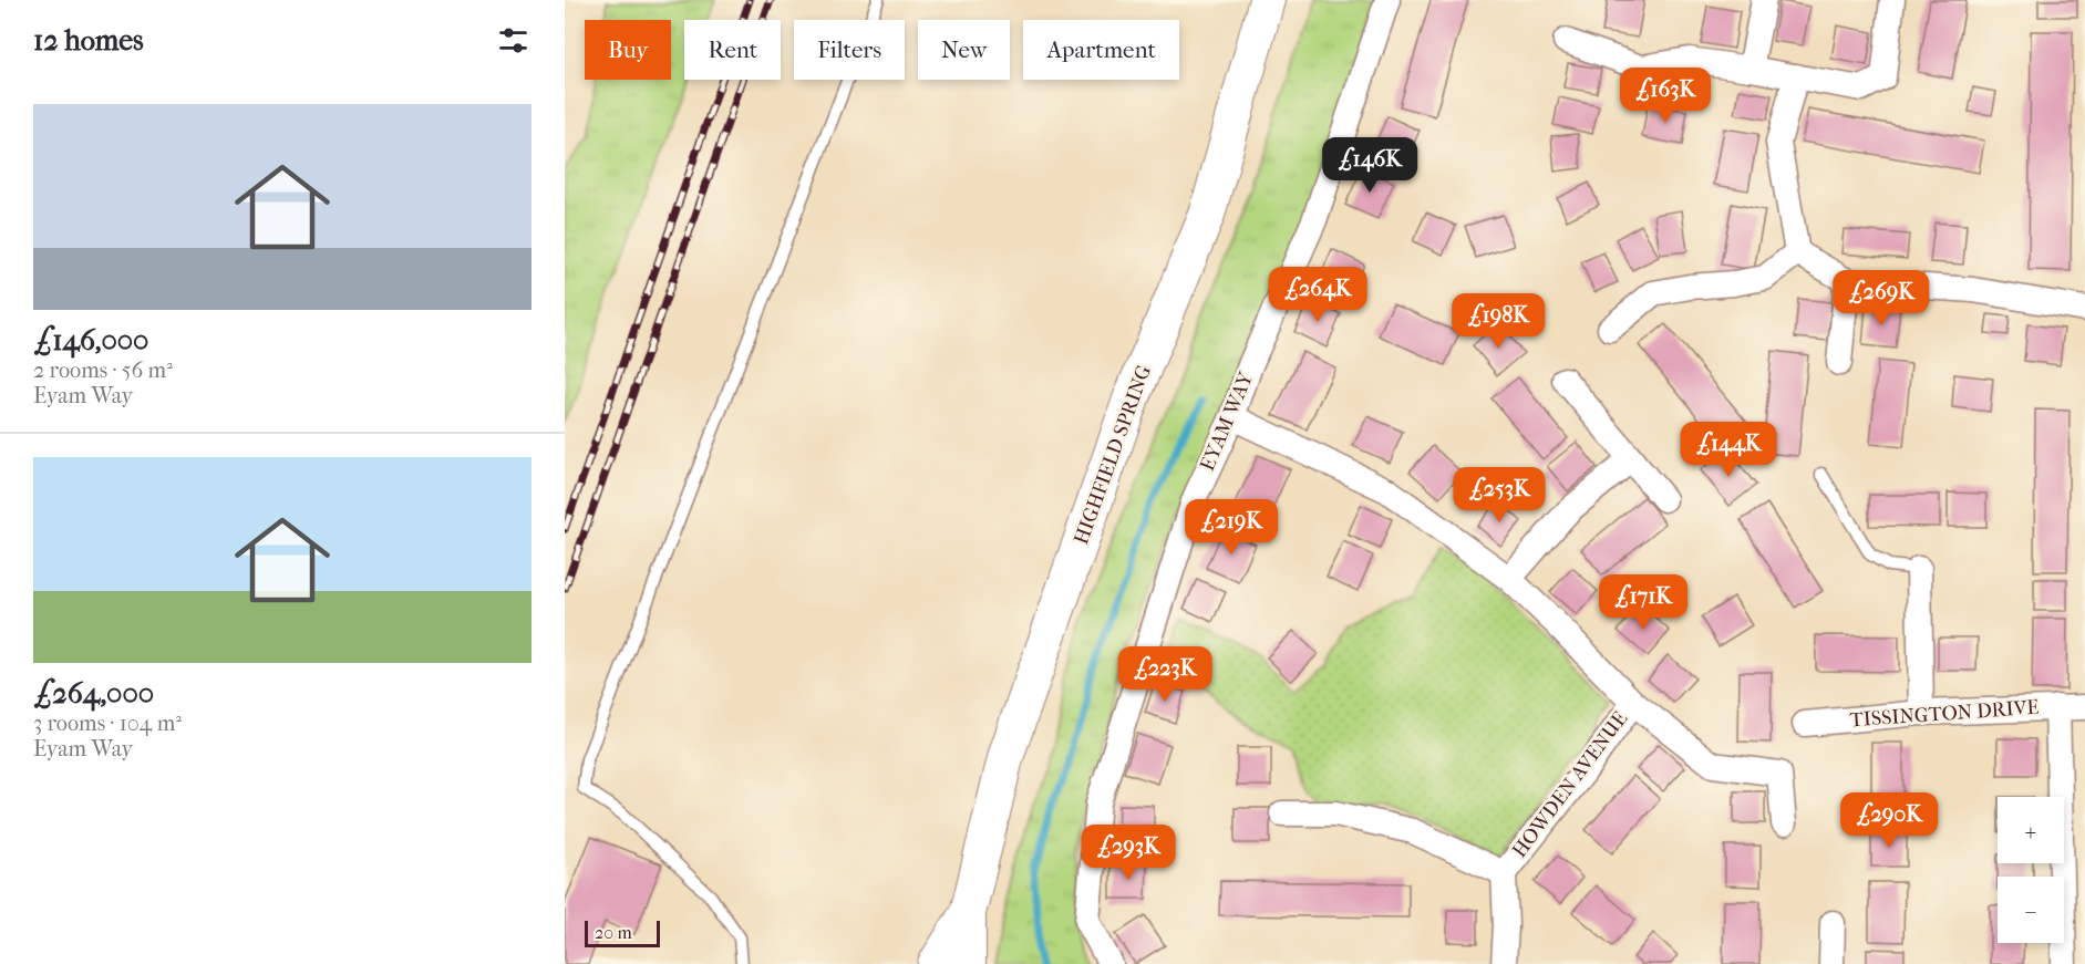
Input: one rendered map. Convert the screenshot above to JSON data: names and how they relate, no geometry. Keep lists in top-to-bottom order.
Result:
{
  "streets": {
    "main road": ["HIGHFIELD SPRING"],
    "street": ["EYAM WAY", "TISSINGTON DRIVE", "HOWDEN AVENUE"]
  },
  "crossings": [
    ["EYAM WAY", "HOWDEN AVENUE"]
  ],
  "scale_bar": "20 m",
  "page": {
    "heading": "12 homes",
    "chip": [
      "Buy",
      "Rent",
      "Filters",
      "New",
      "Apartment"
    ],
    "price": [
      "£163K",
      "£146K",
      "£264K",
      "£269K",
      "£198K",
      "£144K",
      "£253K",
      "£219K",
      "£171K",
      "£223K",
      "£290K",
      "£293K"
    ],
    "list": [
      {
        "name": "£146,000",
        "note": "2 rooms · 56 m² · Eyam Way"
      },
      {
        "name": "£264,000",
        "note": "3 rooms · 104 m² · Eyam Way"
      }
    ],
    "map_buttons": ["+", "−"],
    "scale": "20 m"
  }
}
